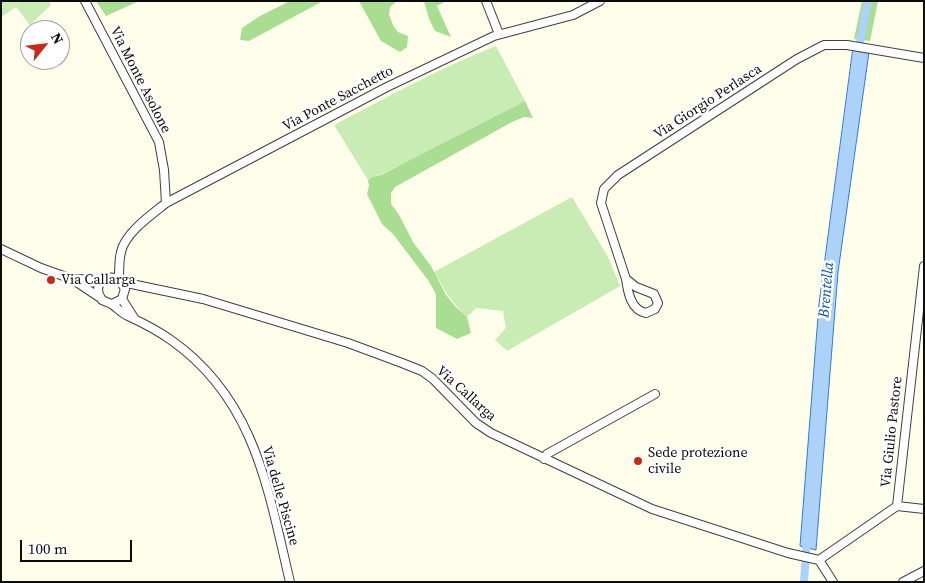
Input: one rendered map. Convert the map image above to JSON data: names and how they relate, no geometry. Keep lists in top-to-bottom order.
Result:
{
  "streets": {
    "street": [
      "Via Monte Asolone",
      "Via Ponte Sacchetto",
      "Via Giorgio Perlasca",
      "Via Callarga",
      "Via Giulio Pastore",
      "Via delle Piscine"
    ]
  },
  "crossings": [
    ["Via Monte Asolone", "Via Ponte Sacchetto"],
    ["Via Ponte Sacchetto", "Via Callarga"],
    ["Via Ponte Sacchetto", "Via delle Piscine"],
    ["Via Callarga", "Via Giulio Pastore"],
    ["Via Callarga", "Via delle Piscine"]
  ],
  "water": ["Brentella"],
  "places": ["Via Callarga", "Sede protezione civile"],
  "scale_bar": "100 m",
  "north": "top right"
}
